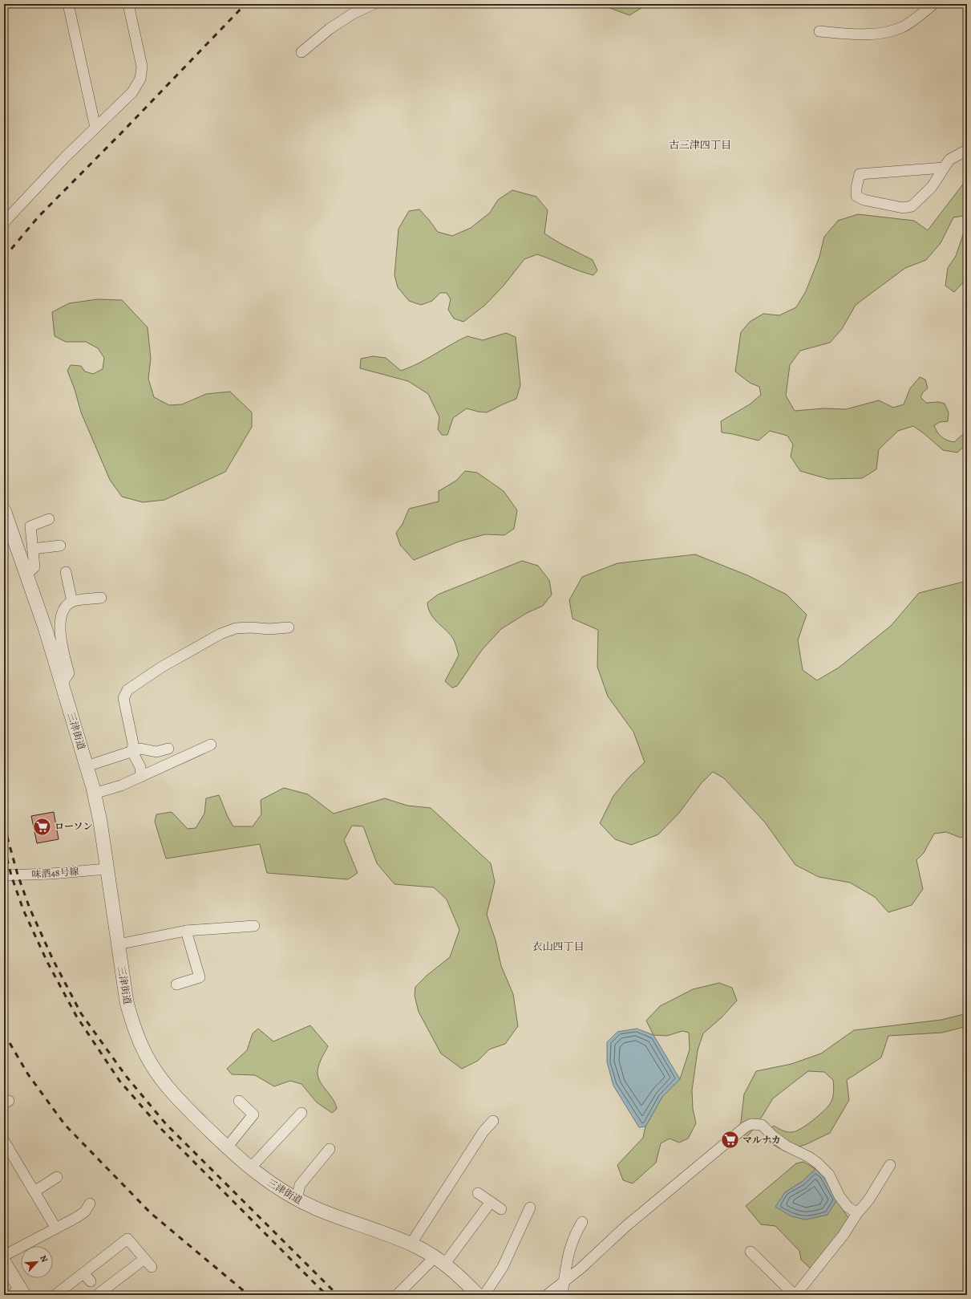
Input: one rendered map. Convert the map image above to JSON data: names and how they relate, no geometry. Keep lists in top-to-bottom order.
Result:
{
  "streets": {
    "street": ["三津街道", "味酒48号線"]
  },
  "crossings": [
    ["三津街道", "味酒48号線"]
  ],
  "districts": ["古三津四丁目", "衣山四丁目"],
  "places": {
    "supermarket": ["ローソン", "マルナカ"]
  },
  "north": "top right"
}
